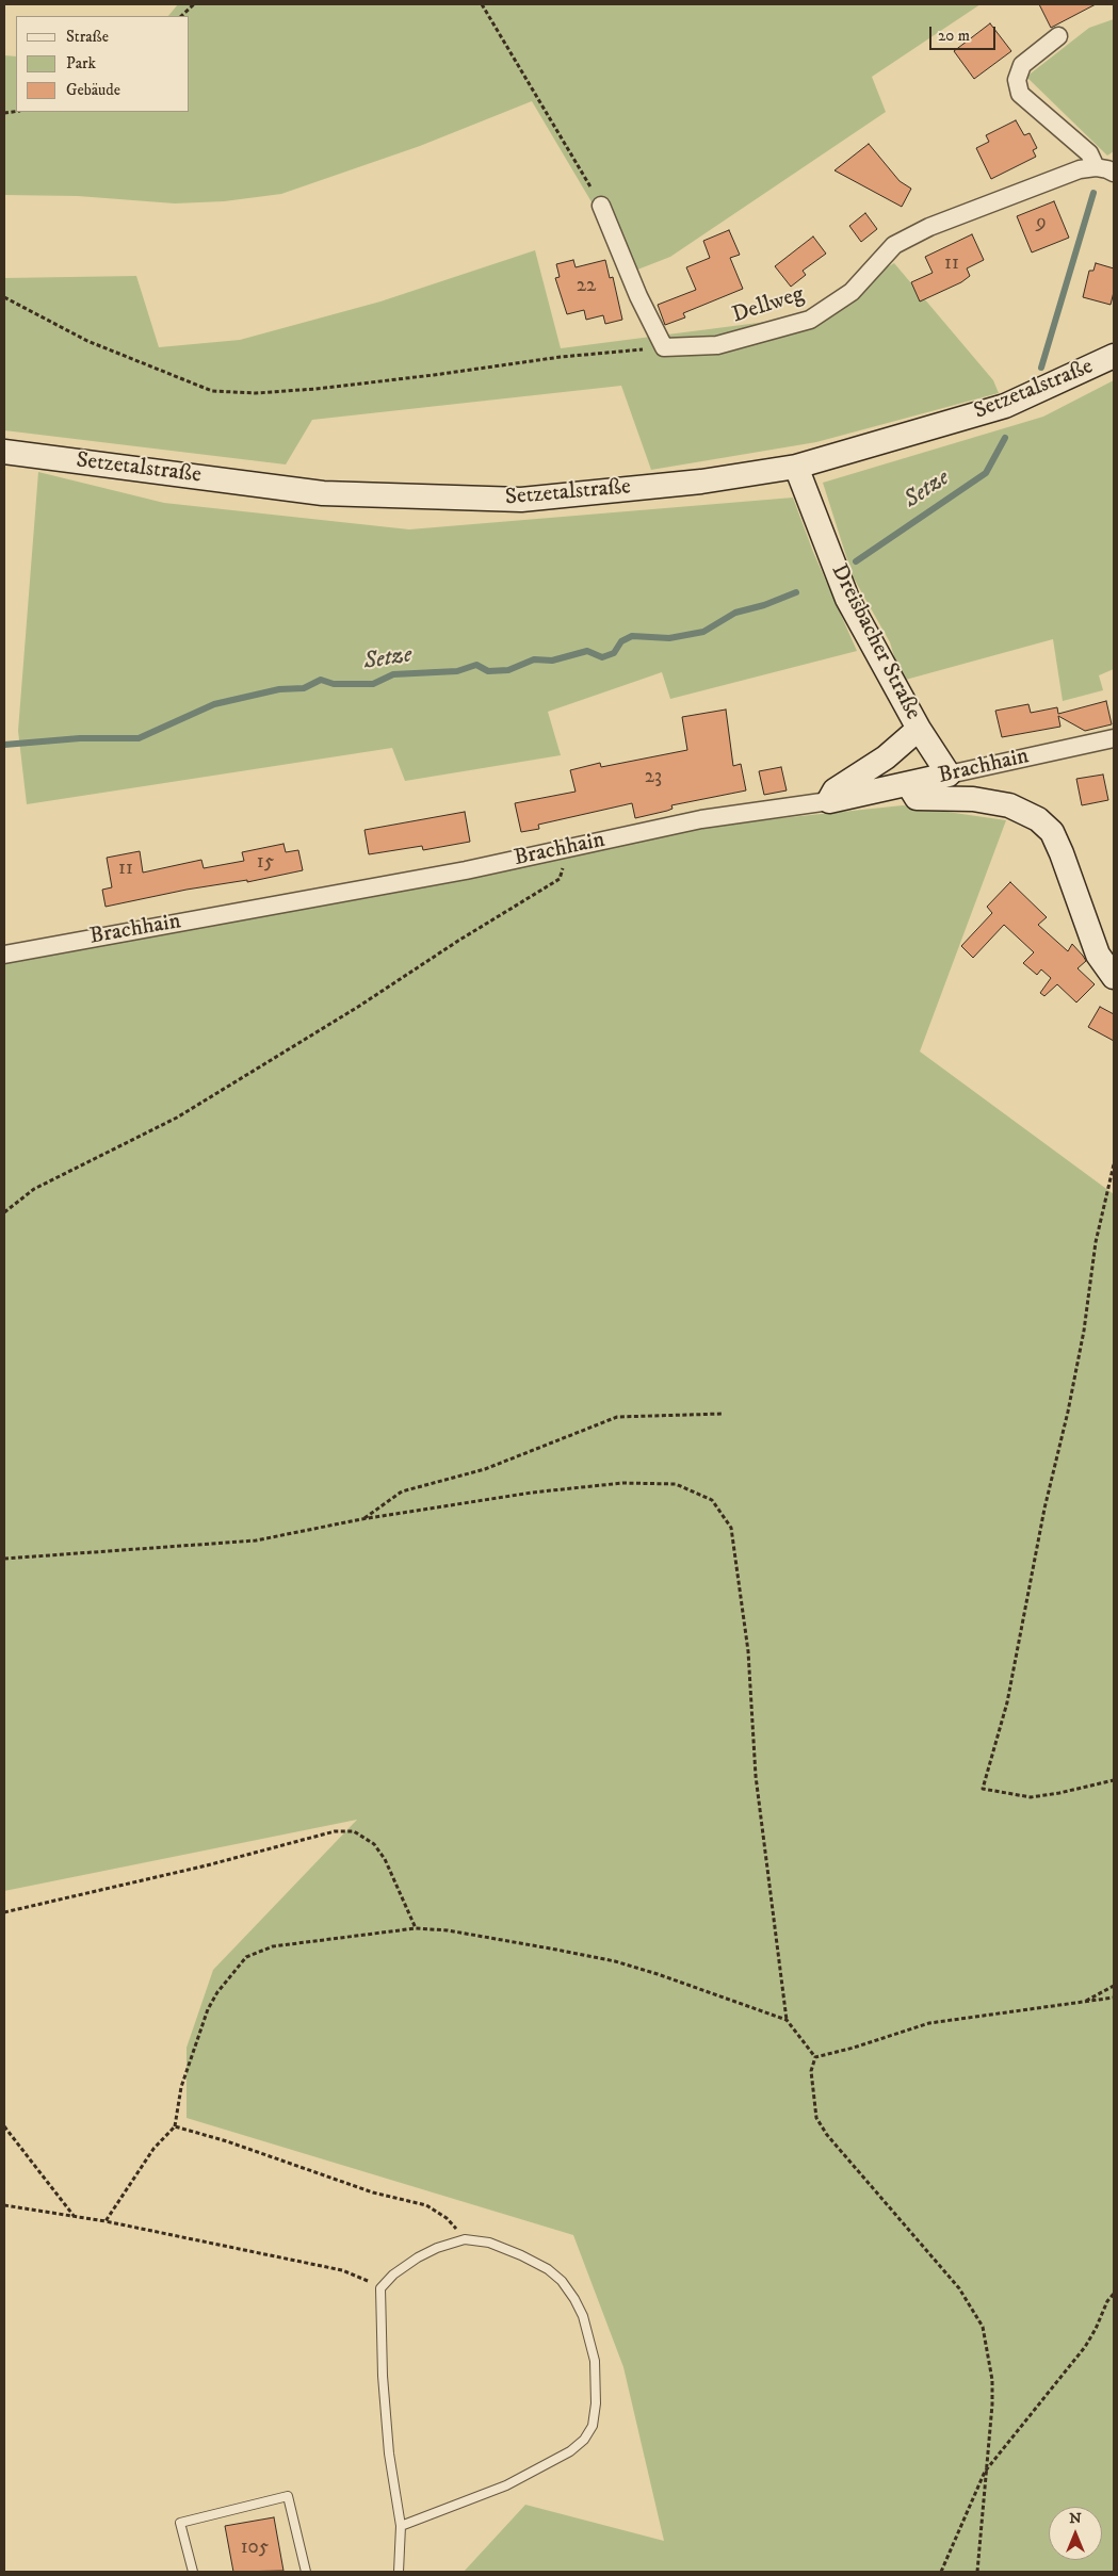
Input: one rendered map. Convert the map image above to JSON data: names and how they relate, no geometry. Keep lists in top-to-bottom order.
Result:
{
  "streets": {
    "street": [
      "Dellweg",
      "Setzetalstraße",
      "Dreisbacher Straße",
      "Brachhain"
    ]
  },
  "crossings": [
    ["Setzetalstraße", "Dreisbacher Straße"],
    ["Dreisbacher Straße", "Brachhain"]
  ],
  "water": ["Setze"],
  "house_numbers": [
    "9",
    "11",
    "22",
    "23",
    "15",
    "11",
    "105"
  ],
  "legend": ["Straße", "Park", "Gebäude"],
  "scale_bar": "20 m",
  "north": "top"
}
